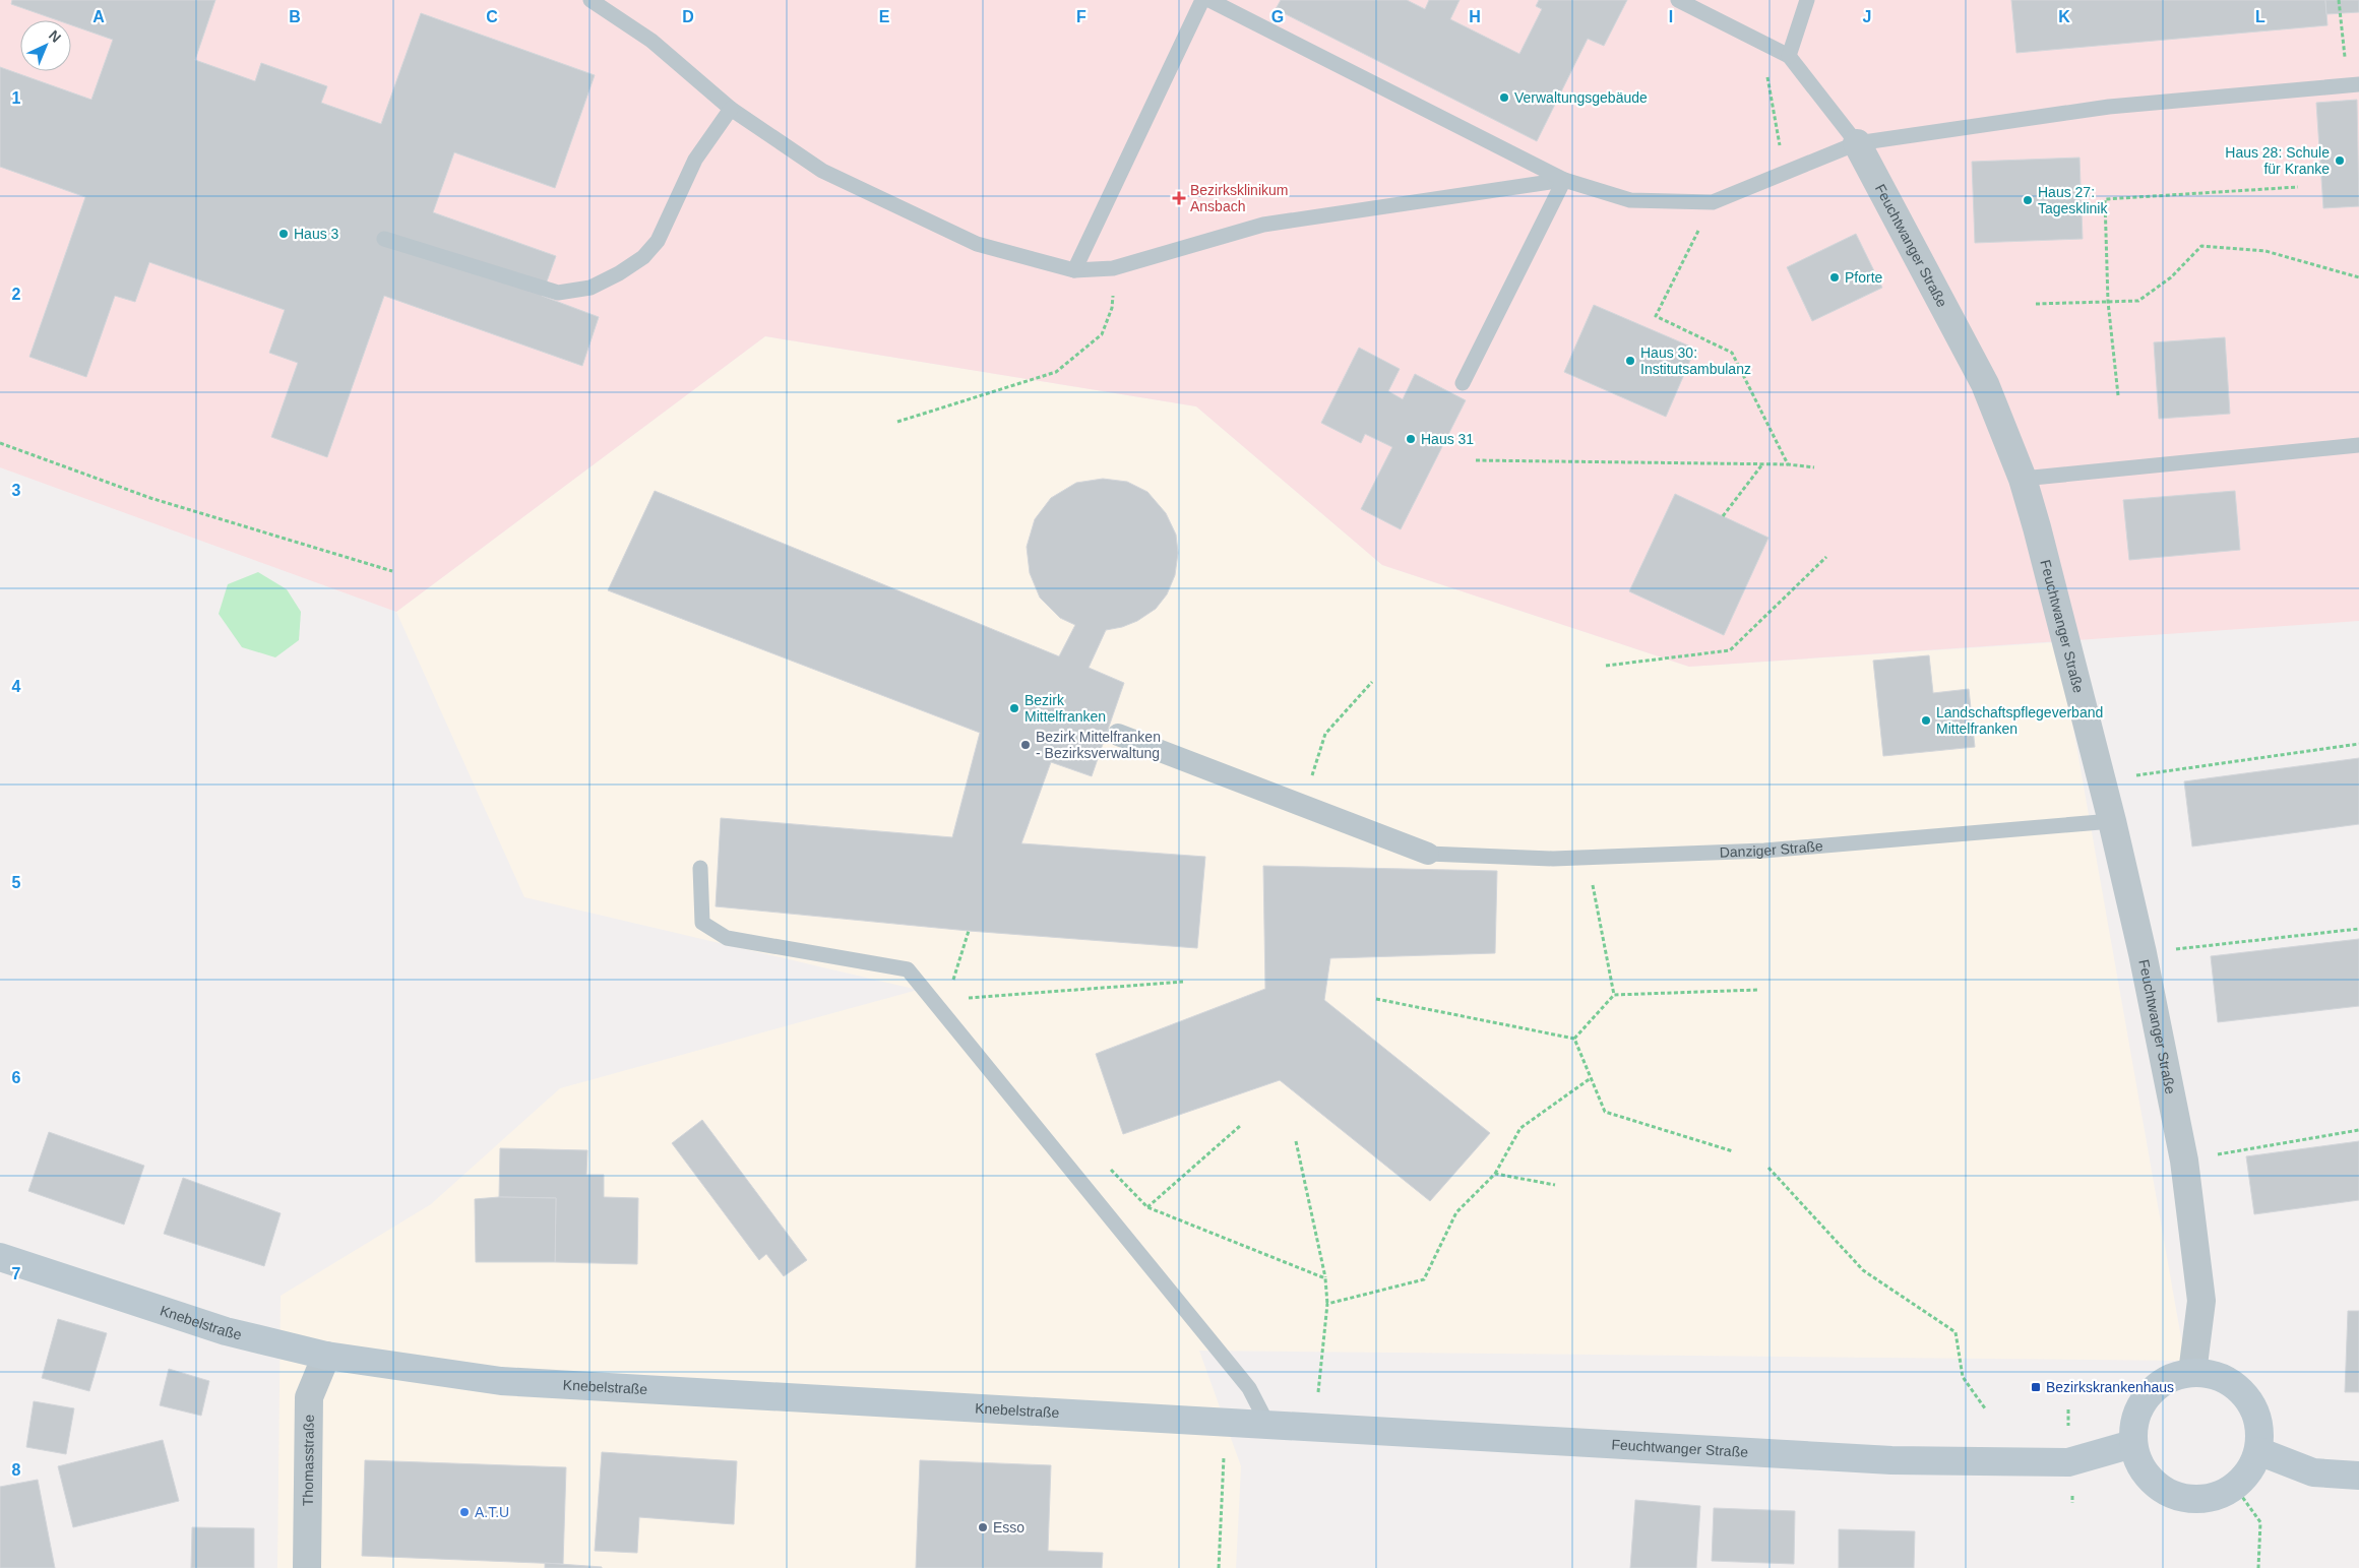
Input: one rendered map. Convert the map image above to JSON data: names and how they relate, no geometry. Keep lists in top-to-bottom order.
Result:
{
  "streets": {
    "main road": ["Feuchtwanger Straße", "Knebelstraße"],
    "street": ["Thomasstraße"],
    "lane": ["Danziger Straße"]
  },
  "crossings": [
    ["Feuchtwanger Straße", "Danziger Straße"],
    ["Feuchtwanger Straße", "Knebelstraße"],
    ["Knebelstraße", "Thomasstraße"]
  ],
  "places": {
    "other": [
      "Verwaltungsgebäude",
      "Haus 28: Schule für Kranke",
      "Haus 27: Tagesklinik",
      "Haus 3",
      "Pforte",
      "Haus 30: Institutsambulanz",
      "Haus 31",
      "Bezirk Mittelfranken",
      "Landschaftspflegeverband Mittelfranken",
      "Bezirk Mittelfranken - Bezirksverwaltung",
      "A.T.U",
      "Esso"
    ],
    "health": ["Bezirksklinikum Ansbach"],
    "transit": ["Bezirkskrankenhaus"]
  },
  "north": "top right",
  "grid": {
    "columns": [
      "A",
      "B",
      "C",
      "D",
      "E",
      "F",
      "G",
      "H",
      "I",
      "J",
      "K",
      "L"
    ],
    "rows": [
      "1",
      "2",
      "3",
      "4",
      "5",
      "6",
      "7",
      "8"
    ]
  }
}
